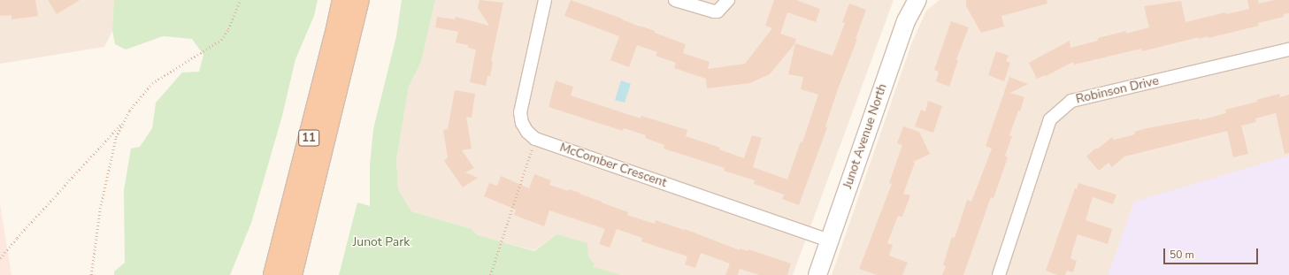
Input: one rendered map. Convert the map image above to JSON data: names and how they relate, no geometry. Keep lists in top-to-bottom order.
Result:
{
  "streets": {
    "highway": ["11"],
    "main road": ["Junot Avenue North"],
    "street": ["Robinson Drive", "McComber Crescent"]
  },
  "crossings": [
    ["Junot Avenue North", "McComber Crescent"]
  ],
  "parks": ["Junot Park"],
  "scale_bar": "50 m"
}
